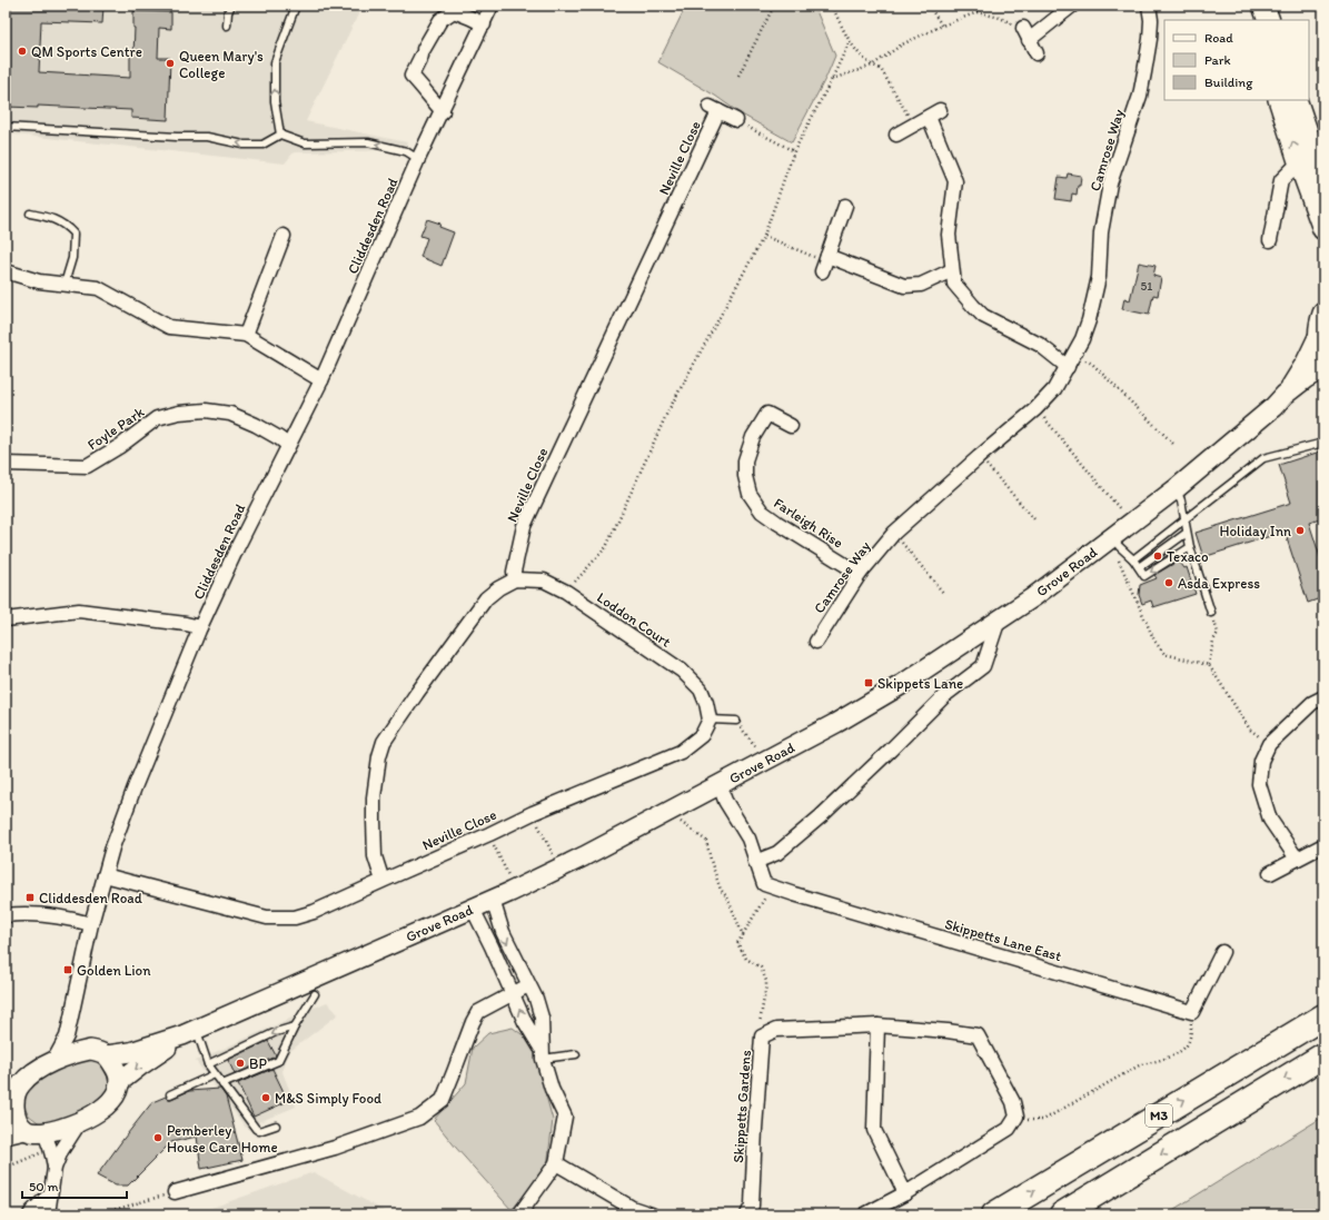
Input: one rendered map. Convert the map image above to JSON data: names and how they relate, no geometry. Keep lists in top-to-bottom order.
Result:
{
  "streets": {
    "highway": ["M3"],
    "street": [
      "Camrose Way",
      "Neville Close",
      "Cliddesden Road",
      "Foyle Park",
      "Farleigh Rise",
      "Grove Road",
      "Loddon Court",
      "Skippetts Lane East",
      "Skippetts Gardens"
    ]
  },
  "crossings": [
    ["Camrose Way", "Farleigh Rise"],
    ["Neville Close", "Cliddesden Road"],
    ["Neville Close", "Loddon Court"],
    ["Cliddesden Road", "Foyle Park"],
    ["Cliddesden Road", "Grove Road"]
  ],
  "places": {
    "other": [
      "QM Sports Centre",
      "Queen Mary's College",
      "Holiday Inn",
      "Texaco",
      "Asda Express",
      "BP",
      "M&S Simply Food",
      "Pemberley House Care Home"
    ],
    "transit": ["Skippets Lane", "Cliddesden Road", "Golden Lion"]
  },
  "house_numbers": ["51"],
  "legend": ["Road", "Park", "Building"],
  "scale_bar": "50 m"
}
